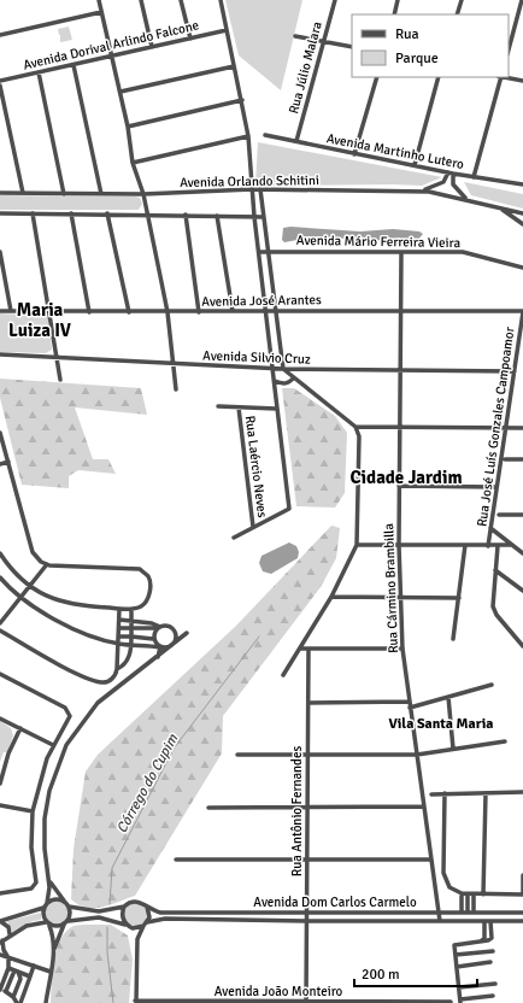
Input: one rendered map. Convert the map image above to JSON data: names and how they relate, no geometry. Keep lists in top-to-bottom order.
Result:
{
  "streets": {
    "street": [
      "Avenida Dorival Arlindo Falcone",
      "Rua Júlio Malara",
      "Avenida Martinho Lutero",
      "Avenida Orlando Schitini",
      "Avenida Mário Ferreira Vieira",
      "Avenida José Arantes",
      "Avenida Silvio Cruz",
      "Rua José Luís Gonzales Campoamor",
      "Rua Laércio Neves",
      "Rua Cármino Brambilla",
      "Rua Antônio Fernandes",
      "Avenida Dom Carlos Carmelo",
      "Avenida João Monteiro"
    ]
  },
  "crossings": [
    ["Rua Júlio Malara", "Avenida Martinho Lutero"],
    ["Avenida Mário Ferreira Vieira", "Rua Cármino Brambilla"],
    ["Avenida José Arantes", "Rua José Luís Gonzales Campoamor"],
    ["Avenida José Arantes", "Rua Cármino Brambilla"],
    ["Avenida Silvio Cruz", "Rua José Luís Gonzales Campoamor"],
    ["Avenida Silvio Cruz", "Rua Cármino Brambilla"],
    ["Rua Cármino Brambilla", "Avenida Dom Carlos Carmelo"],
    ["Rua Antônio Fernandes", "Avenida Dom Carlos Carmelo"],
    ["Rua Antônio Fernandes", "Avenida João Monteiro"]
  ],
  "districts": ["Maria Luiza IV", "Cidade Jardim", "Vila Santa Maria"],
  "water": ["Córrego do Cupim"],
  "legend": ["Rua", "Parque"],
  "scale_bar": "200 m"
}
